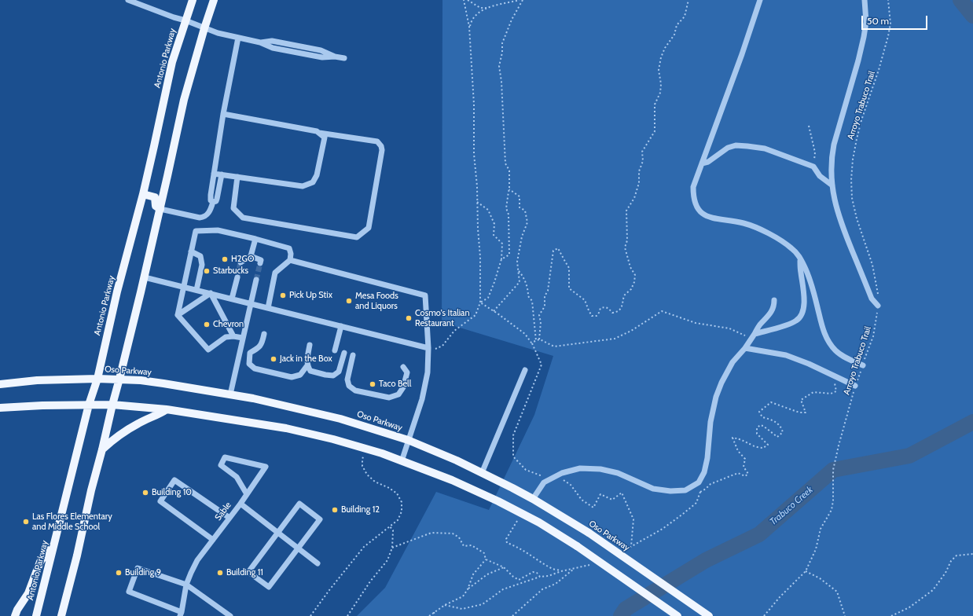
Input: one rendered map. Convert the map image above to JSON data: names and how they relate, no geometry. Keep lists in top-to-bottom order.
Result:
{
  "streets": {
    "main road": ["Antonio Parkway", "Oso Parkway"],
    "street": ["Sable"],
    "path": ["Arroyo Trabuco Trail"]
  },
  "crossings": [
    ["Antonio Parkway", "Oso Parkway"]
  ],
  "water": ["Trabuco Creek"],
  "places": [
    "H2GO",
    "Starbucks",
    "Pick Up Stix",
    "Mesa Foods and Liquors",
    "Cosmo's Italian Restaurant",
    "Chevron",
    "Jack in the Box",
    "Taco Bell",
    "Building 10",
    "Building 12",
    "Las Flores Elementary and Middle School",
    "Building 9",
    "Building 11"
  ],
  "scale_bar": "50 m"
}
